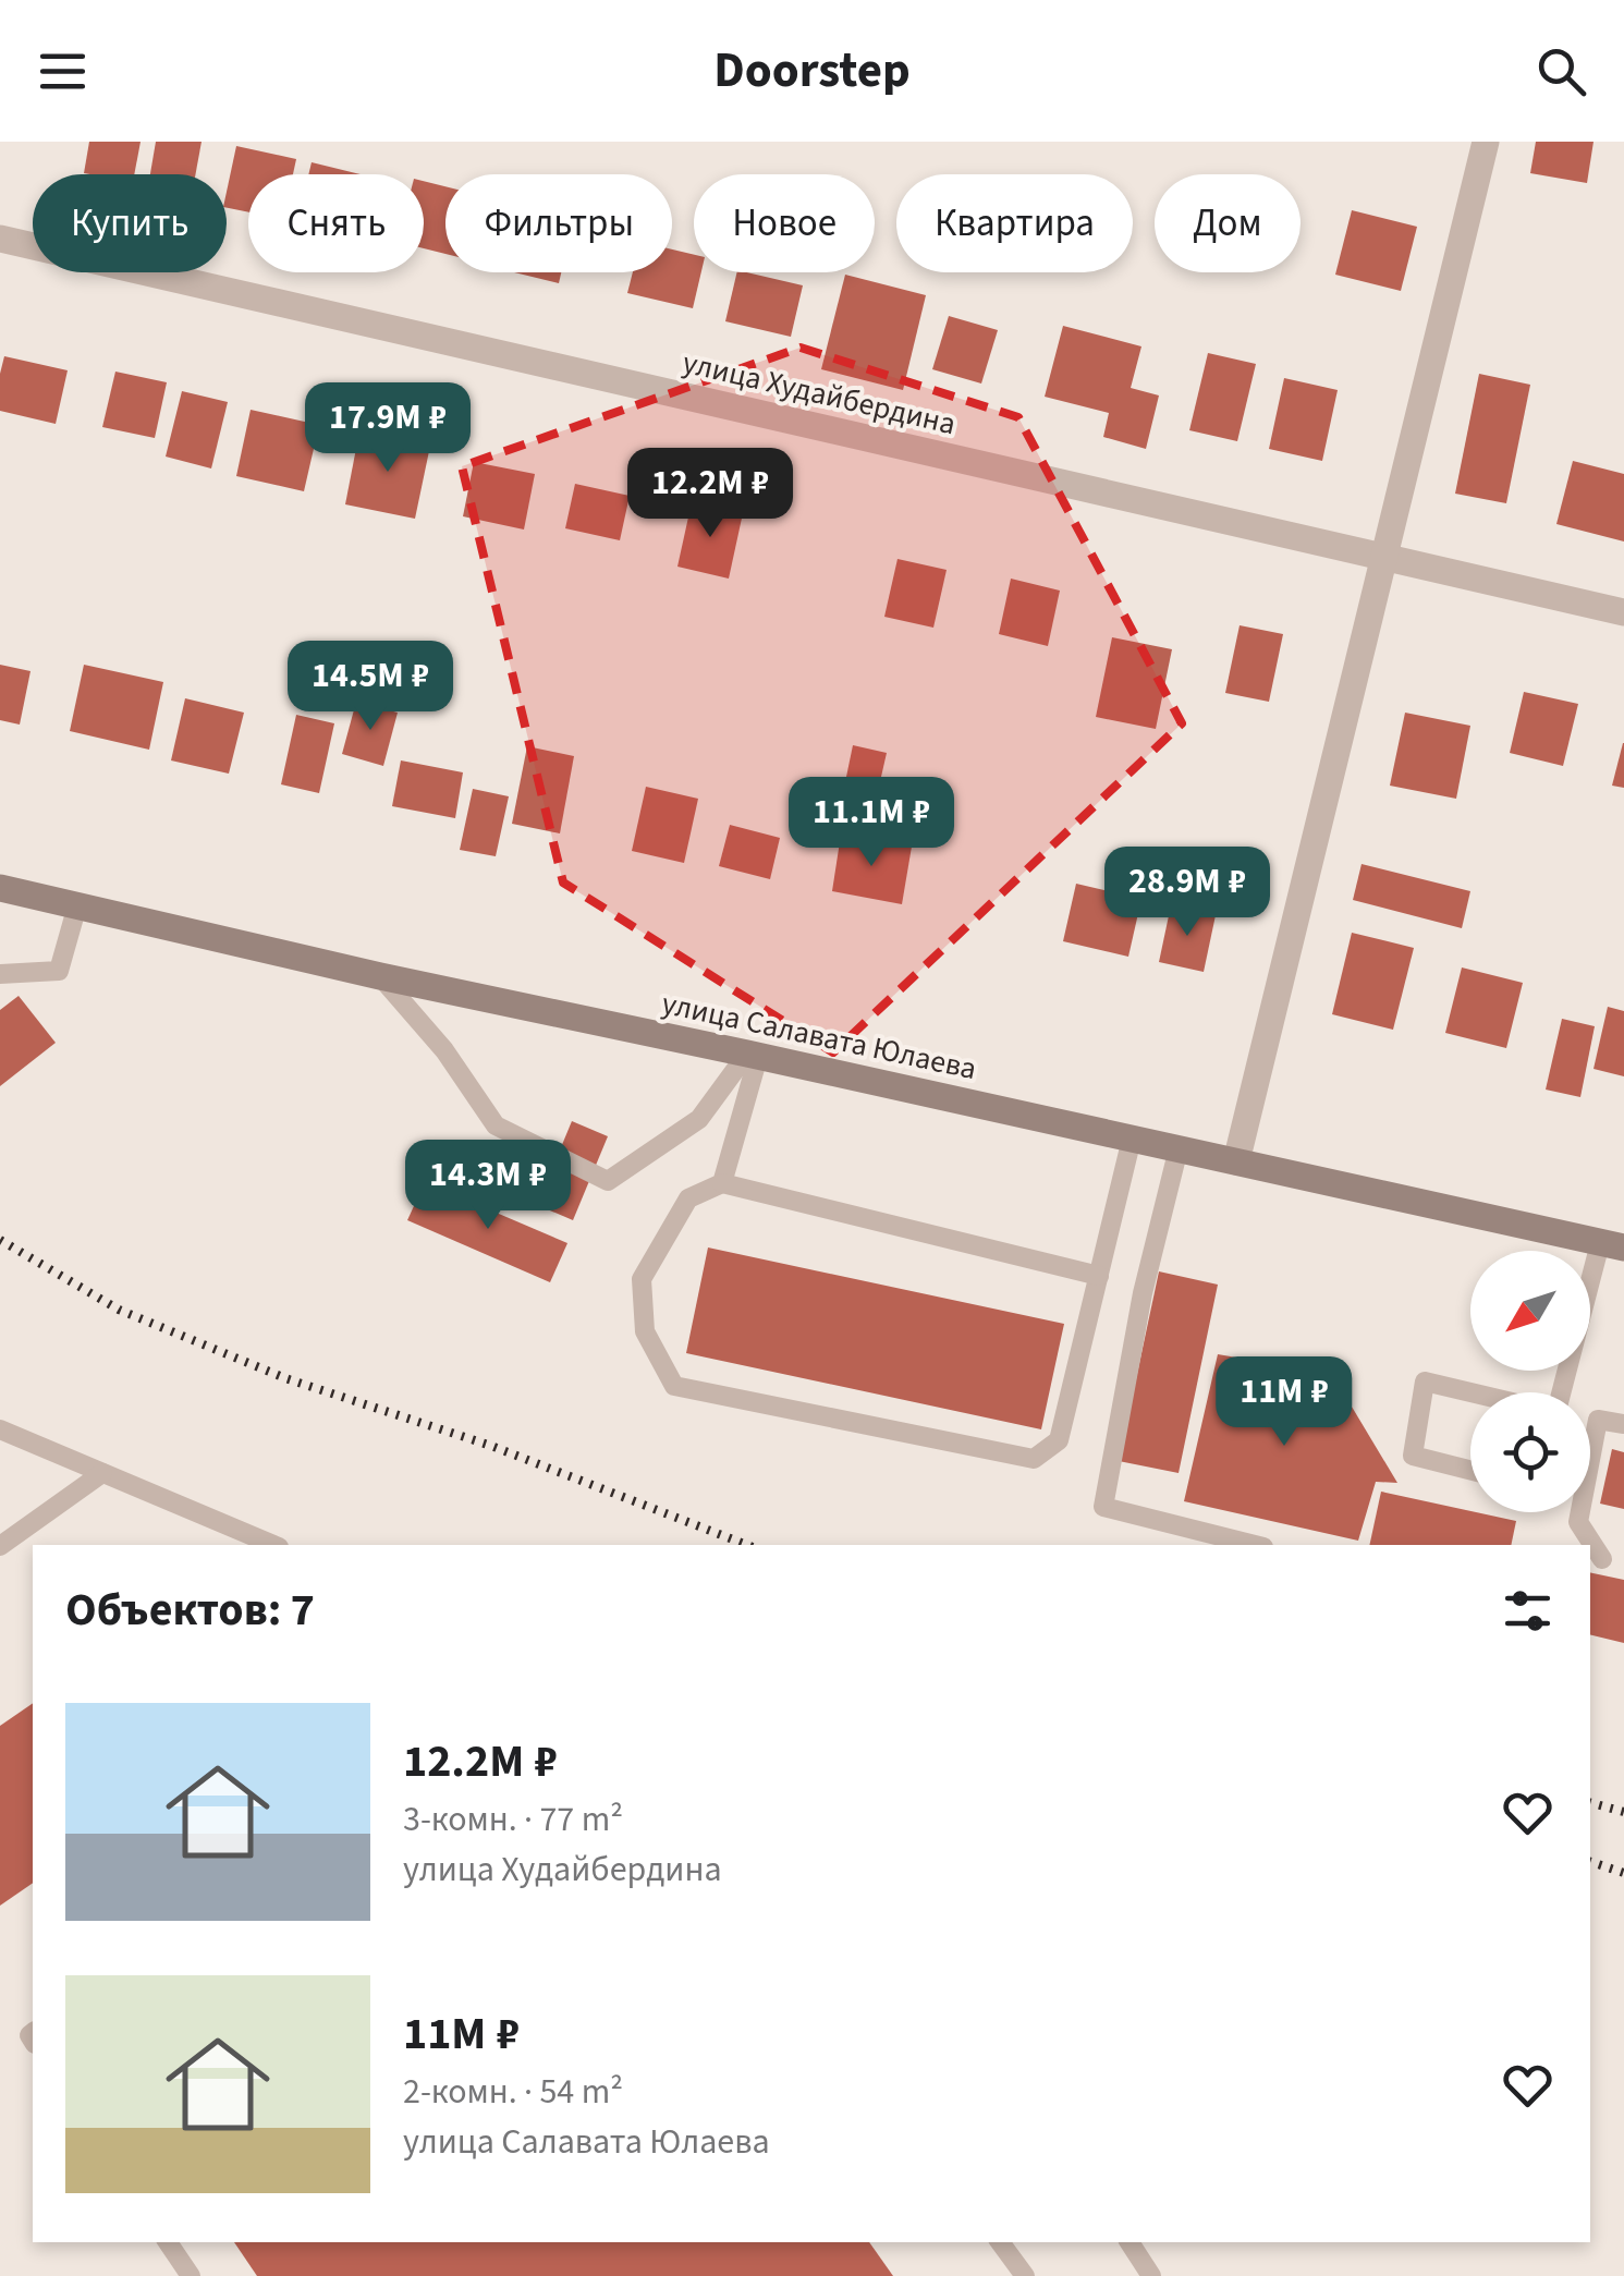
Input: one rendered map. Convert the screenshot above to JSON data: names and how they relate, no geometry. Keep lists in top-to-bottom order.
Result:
{
  "streets": {
    "street": ["улица Худайбердина", "улица Салавата Юлаева"]
  },
  "north": "bottom left",
  "page": {
    "header": "Doorstep",
    "chip": [
      "Купить",
      "Снять",
      "Фильтры",
      "Новое",
      "Квартира",
      "Дом"
    ],
    "price": [
      "17.9M ₽",
      "12.2M ₽",
      "14.5M ₽",
      "11.1M ₽",
      "28.9M ₽",
      "14.3M ₽",
      "11M ₽"
    ],
    "heading": "Объектов: 7",
    "list": [
      {
        "name": "12.2M ₽",
        "note": "3-комн. · 77 m² · улица Худайбердина"
      },
      {
        "name": "11M ₽",
        "note": "2-комн. · 54 m² · улица Салавата Юлаева"
      }
    ]
  }
}
